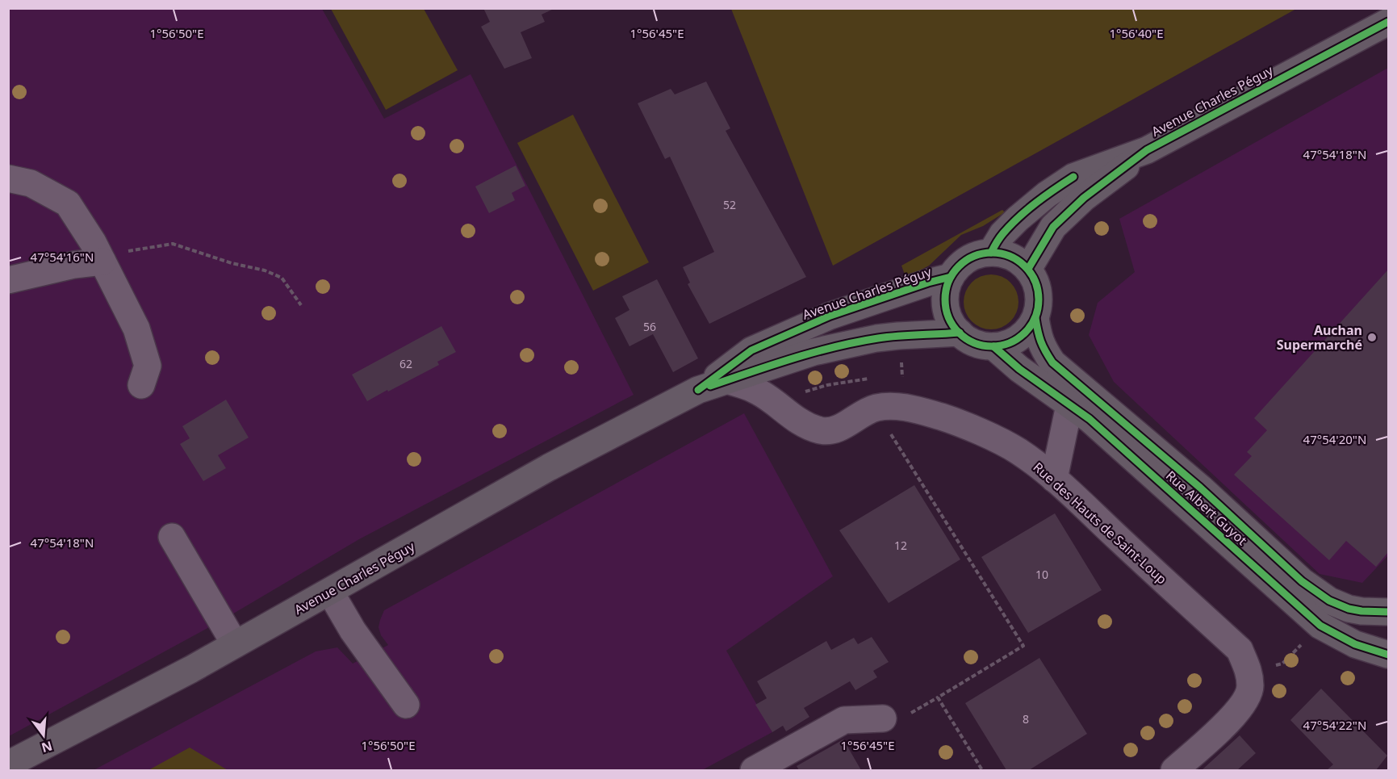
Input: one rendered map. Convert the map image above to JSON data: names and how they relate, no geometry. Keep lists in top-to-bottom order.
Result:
{
  "streets": {
    "main road": ["Avenue Charles Péguy", "Rue Albert Guyot"],
    "street": ["Rue des Hauts de Saint-Loup"]
  },
  "crossings": [
    ["Avenue Charles Péguy", "Rue Albert Guyot"],
    ["Avenue Charles Péguy", "Rue des Hauts de Saint-Loup"]
  ],
  "places": ["Auchan Supermarché"],
  "house_numbers": [
    "52",
    "56",
    "62",
    "12",
    "10",
    "8"
  ],
  "north": "bottom",
  "coordinates": [
    "1°56'50\"E",
    "1°56'45\"E",
    "1°56'40\"E",
    "47°54'18\"N",
    "47°54'16\"N",
    "47°54'20\"N",
    "47°54'22\"N"
  ]
}
